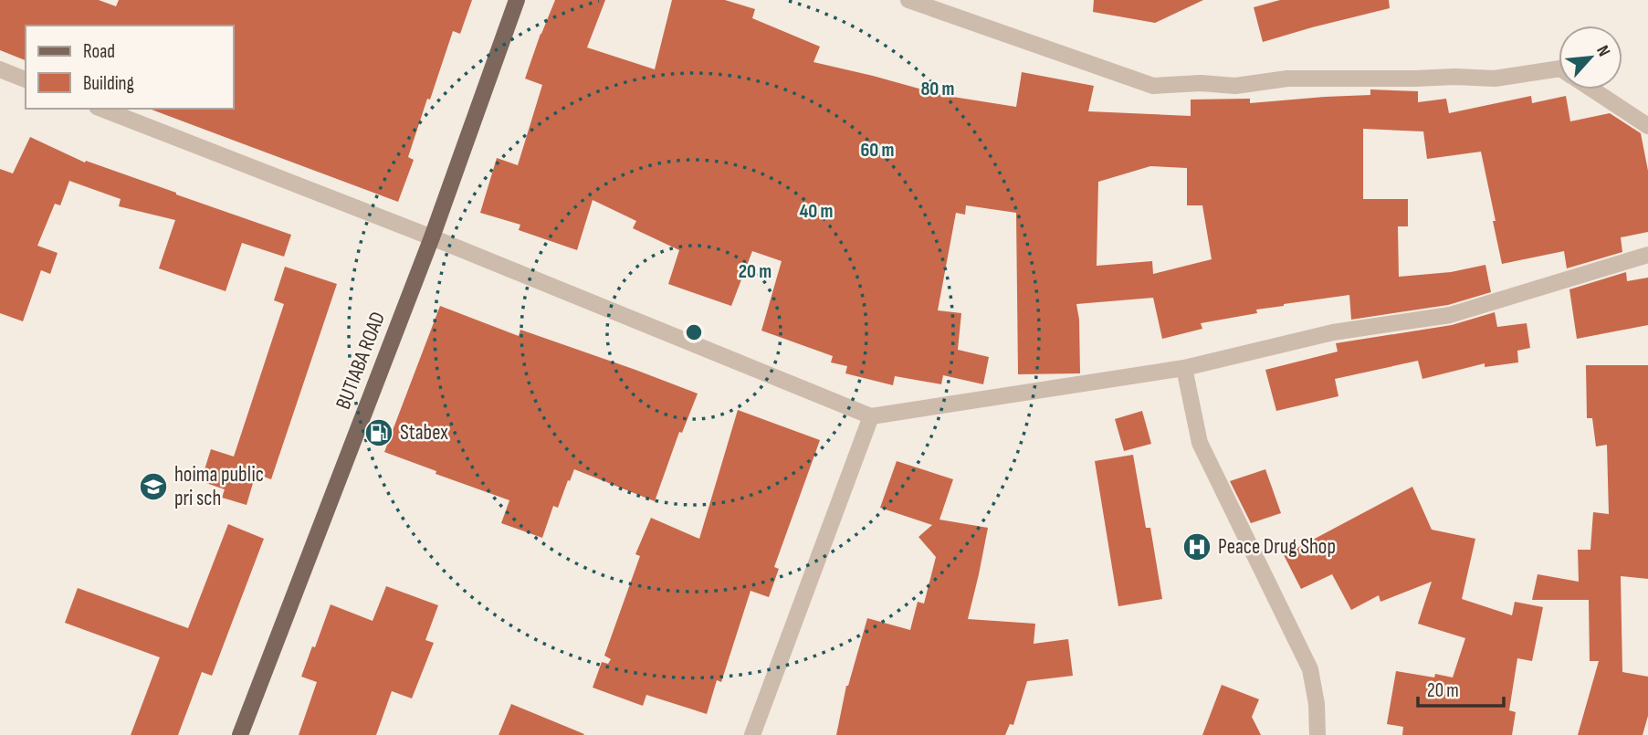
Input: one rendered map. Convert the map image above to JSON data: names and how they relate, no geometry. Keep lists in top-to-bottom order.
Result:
{
  "streets": {
    "main road": ["BUTIABA ROAD"]
  },
  "places": {
    "fuel station": ["Stabex"],
    "school or university": ["hoima public pri sch"],
    "hospital": ["Peace Drug Shop"]
  },
  "legend": ["Road", "Building"],
  "scale_bar": "20 m",
  "north": "top right",
  "rings": [
    "80 m",
    "60 m",
    "40 m",
    "20 m"
  ]
}
